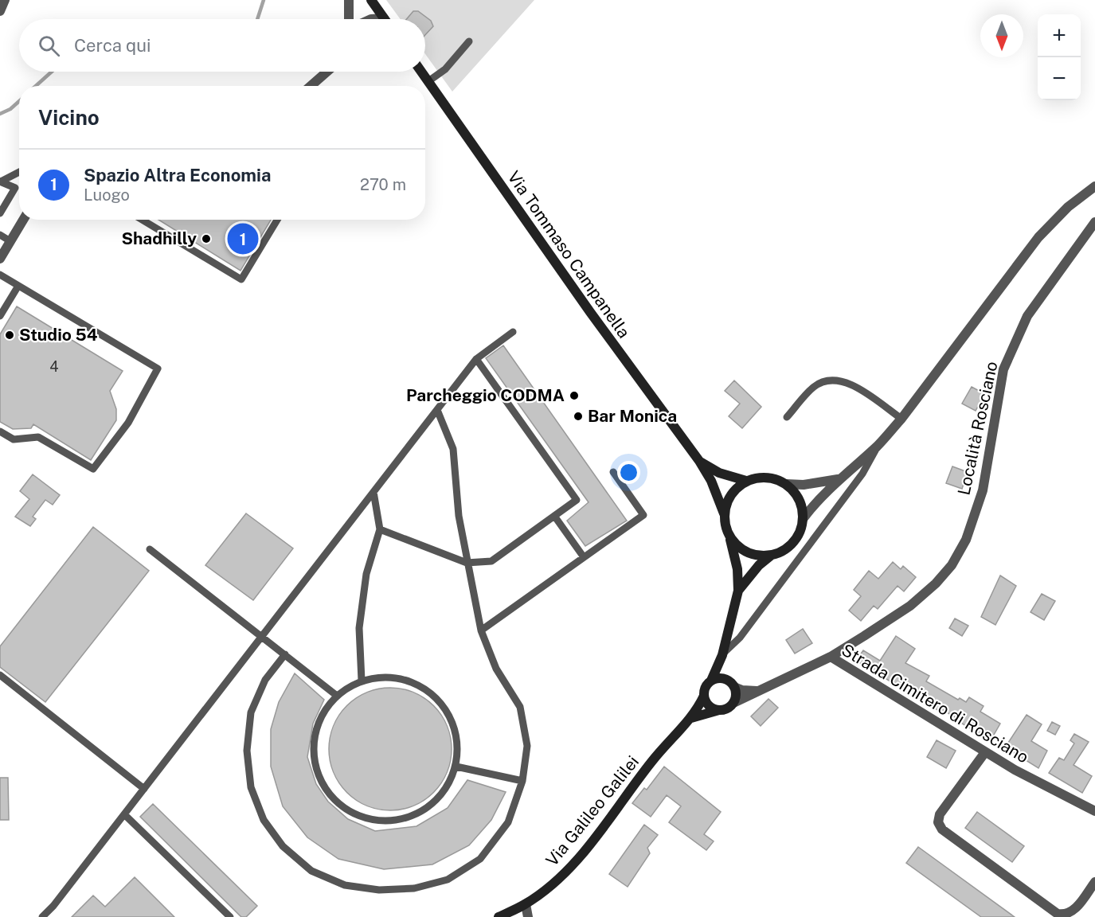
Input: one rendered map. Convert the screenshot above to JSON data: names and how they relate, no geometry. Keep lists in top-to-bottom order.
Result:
{
  "streets": {
    "main road": ["Via Tommaso Campanella", "Via Galileo Galilei"],
    "street": ["Località Rosciano", "Strada Cimitero di Rosciano"]
  },
  "crossings": [
    ["Località Rosciano", "Strada Cimitero di Rosciano"]
  ],
  "places": [
    "Shadhilly",
    "Studio 54",
    "Parcheggio CODMA",
    "Bar Monica"
  ],
  "house_numbers": ["4"],
  "north": "bottom",
  "page": {
    "map_buttons": ["+", "−"],
    "search": "Cerca qui",
    "heading": "Vicino",
    "list": [
      {
        "mark": "1",
        "name": "Spazio Altra Economia",
        "note": "Luogo",
        "value": "270 m"
      }
    ],
    "pins": "1"
  }
}
